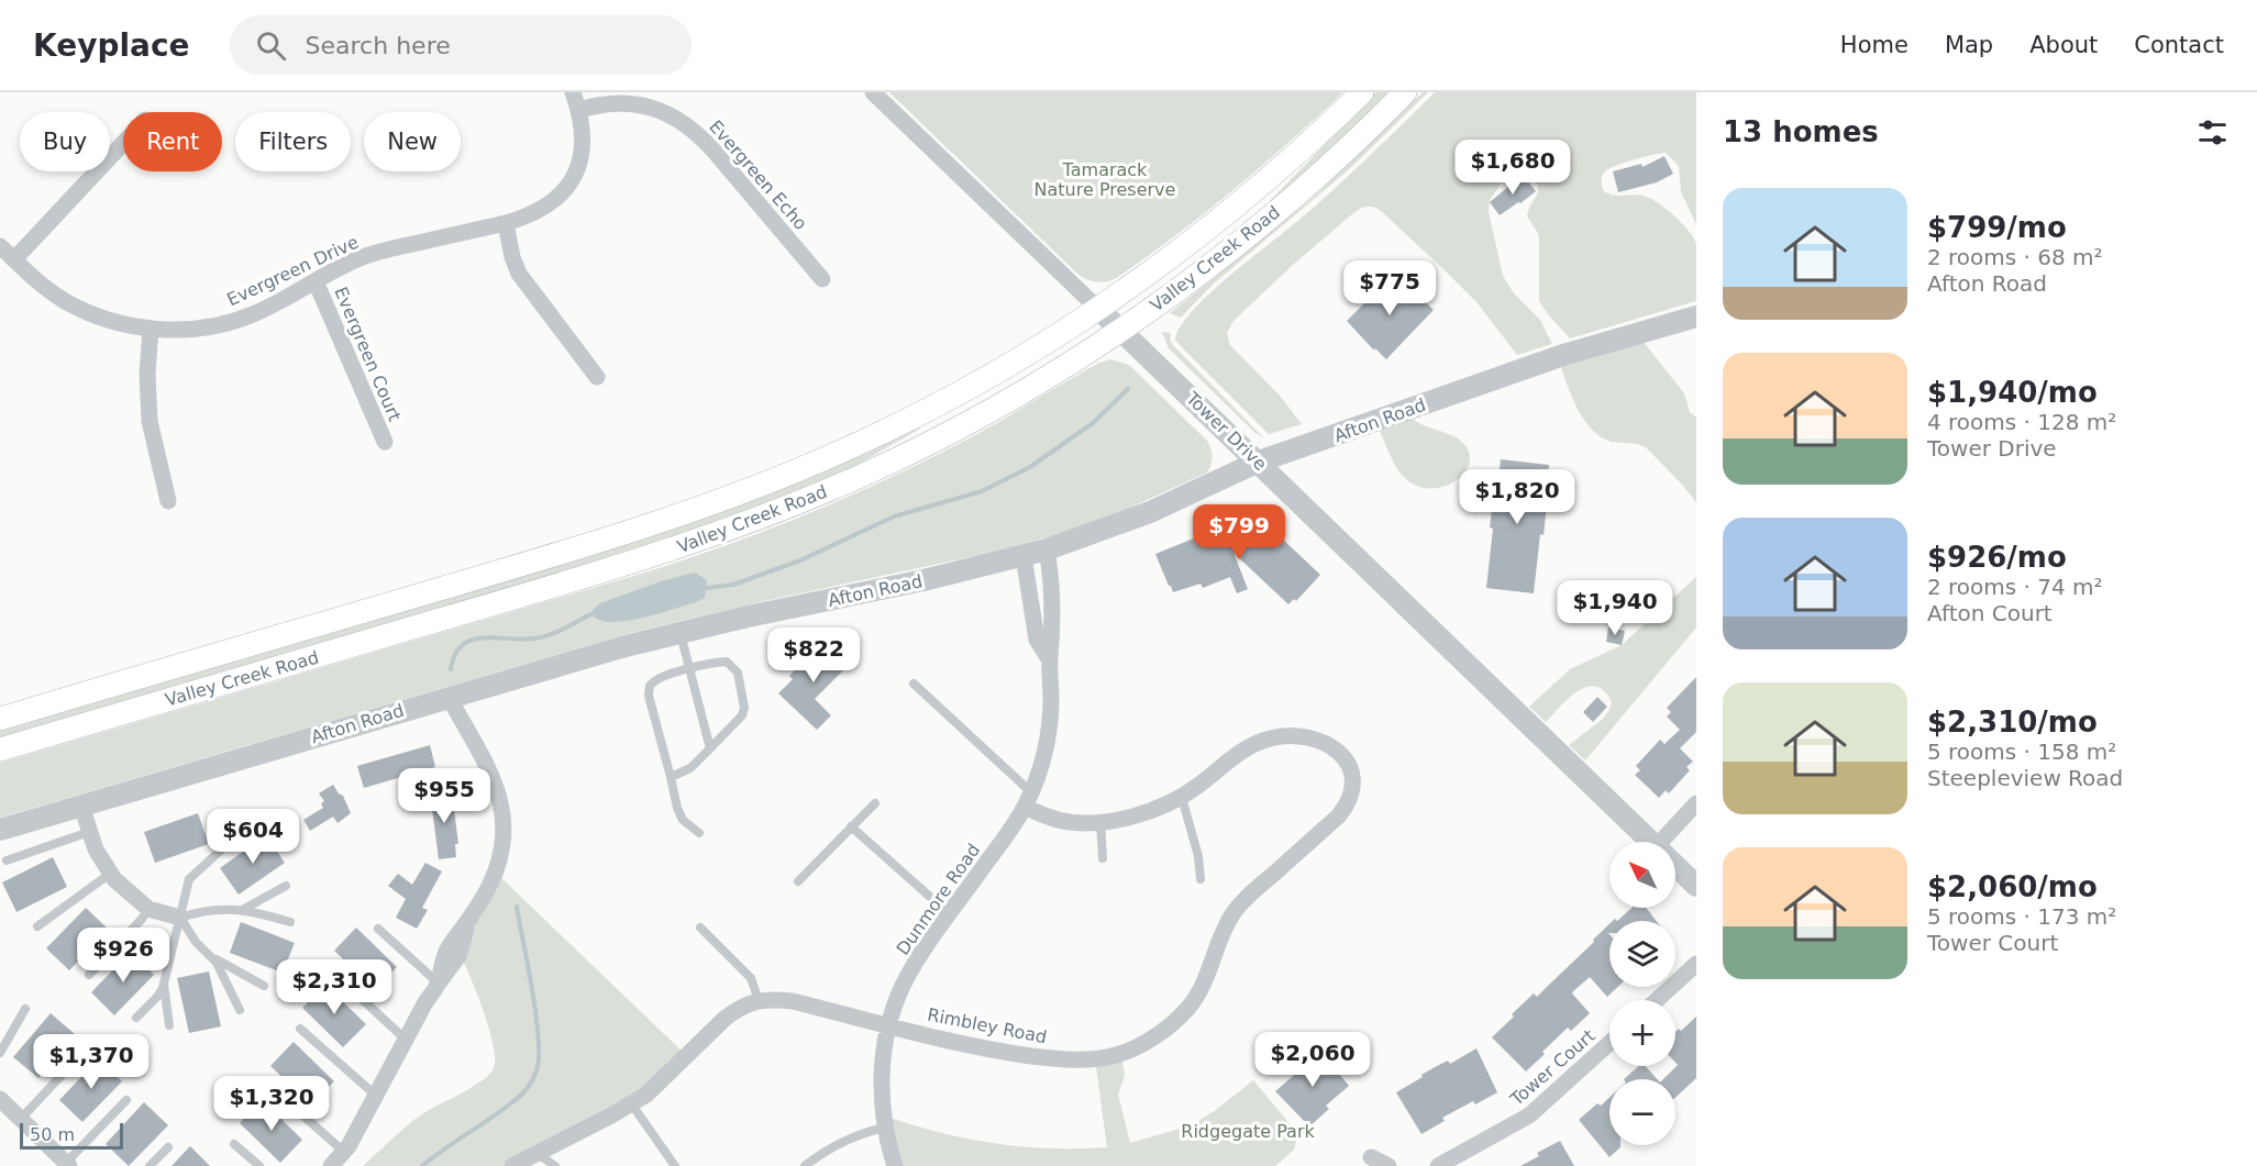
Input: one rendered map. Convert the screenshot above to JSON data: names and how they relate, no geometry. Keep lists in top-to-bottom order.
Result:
{
  "streets": {
    "main road": ["Valley Creek Road"],
    "street": [
      "Evergreen Echo",
      "Evergreen Drive",
      "Evergreen Court",
      "Afton Road",
      "Tower Drive",
      "Dunmore Road",
      "Rimbley Road",
      "Tower Court"
    ]
  },
  "crossings": [
    ["Evergreen Echo", "Evergreen Drive"],
    ["Valley Creek Road", "Tower Drive"],
    ["Evergreen Drive", "Evergreen Court"],
    ["Afton Road", "Tower Drive"],
    ["Afton Road", "Dunmore Road"],
    ["Dunmore Road", "Rimbley Road"]
  ],
  "parks": ["Tamarack Nature Preserve", "Ridgegate Park"],
  "scale_bar": "50 m",
  "north": "top left",
  "page": {
    "header": "Keyplace",
    "search": "Search here",
    "nav": [
      "Home",
      "Map",
      "About",
      "Contact"
    ],
    "heading": "13 homes",
    "chip": [
      "Buy",
      "Rent",
      "Filters",
      "New"
    ],
    "price": [
      "$1,680",
      "$775",
      "$1,820",
      "$799",
      "$1,940",
      "$822",
      "$955",
      "$604",
      "$926",
      "$2,310",
      "$2,060",
      "$1,370",
      "$1,320"
    ],
    "list": [
      {
        "name": "$799/mo",
        "note": "2 rooms · 68 m² · Afton Road"
      },
      {
        "name": "$1,940/mo",
        "note": "4 rooms · 128 m² · Tower Drive"
      },
      {
        "name": "$926/mo",
        "note": "2 rooms · 74 m² · Afton Court"
      },
      {
        "name": "$2,310/mo",
        "note": "5 rooms · 158 m² · Steepleview Road"
      },
      {
        "name": "$2,060/mo",
        "note": "5 rooms · 173 m² · Tower Court"
      }
    ],
    "map_buttons": ["+", "−"],
    "scale": "50 m"
  }
}
